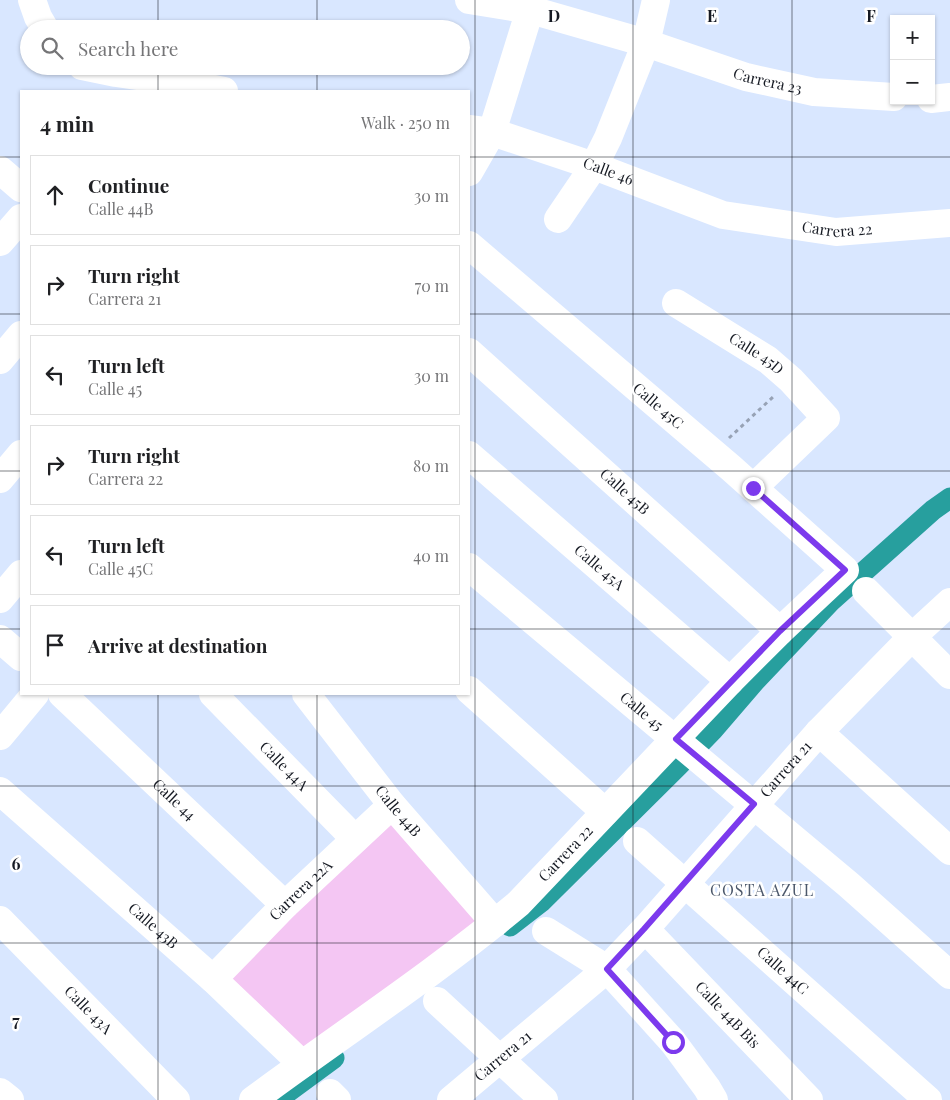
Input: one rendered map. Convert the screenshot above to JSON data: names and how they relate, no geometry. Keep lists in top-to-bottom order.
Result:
{
  "streets": {
    "street": [
      "Carrera 23",
      "Calle 46",
      "Carrera 22",
      "Calle 45D",
      "Calle 45C",
      "Calle 45B",
      "Calle 45A",
      "Calle 45",
      "Calle 44A",
      "Carrera 21",
      "Calle 44",
      "Calle 44B",
      "Carrera 22A",
      "Calle 43B",
      "Calle 44C",
      "Calle 43A",
      "Calle 44B Bis"
    ]
  },
  "crossings": [
    ["Calle 46", "Carrera 22"],
    ["Carrera 22", "Calle 45C"],
    ["Carrera 22", "Calle 45B"],
    ["Carrera 22", "Calle 45A"],
    ["Carrera 22", "Calle 45"],
    ["Carrera 22", "Calle 44B"],
    ["Carrera 22", "Calle 43B"],
    ["Calle 45D", "Calle 45C"],
    ["Calle 45", "Carrera 21"],
    ["Calle 44A", "Carrera 22A"],
    ["Carrera 21", "Calle 44C"],
    ["Carrera 21", "Calle 44B Bis"],
    ["Calle 44", "Carrera 22A"],
    ["Calle 44B", "Carrera 22A"],
    ["Carrera 22A", "Calle 43B"]
  ],
  "districts": ["COSTA AZUL"],
  "page": {
    "map_buttons": ["+", "−"],
    "search": "Search here",
    "heading": ["4 min", "Walk · 250 m"],
    "list": [
      ["Continue", "Calle 44B", "30 m"],
      ["Turn right", "Carrera 21", "70 m"],
      ["Turn left", "Calle 45", "30 m"],
      ["Turn right", "Carrera 22", "80 m"],
      ["Turn left", "Calle 45C", "40 m"],
      "Arrive at destination"
    ]
  },
  "grid": {
    "columns": ["D", "E", "F"],
    "rows": ["6", "7"]
  }
}
